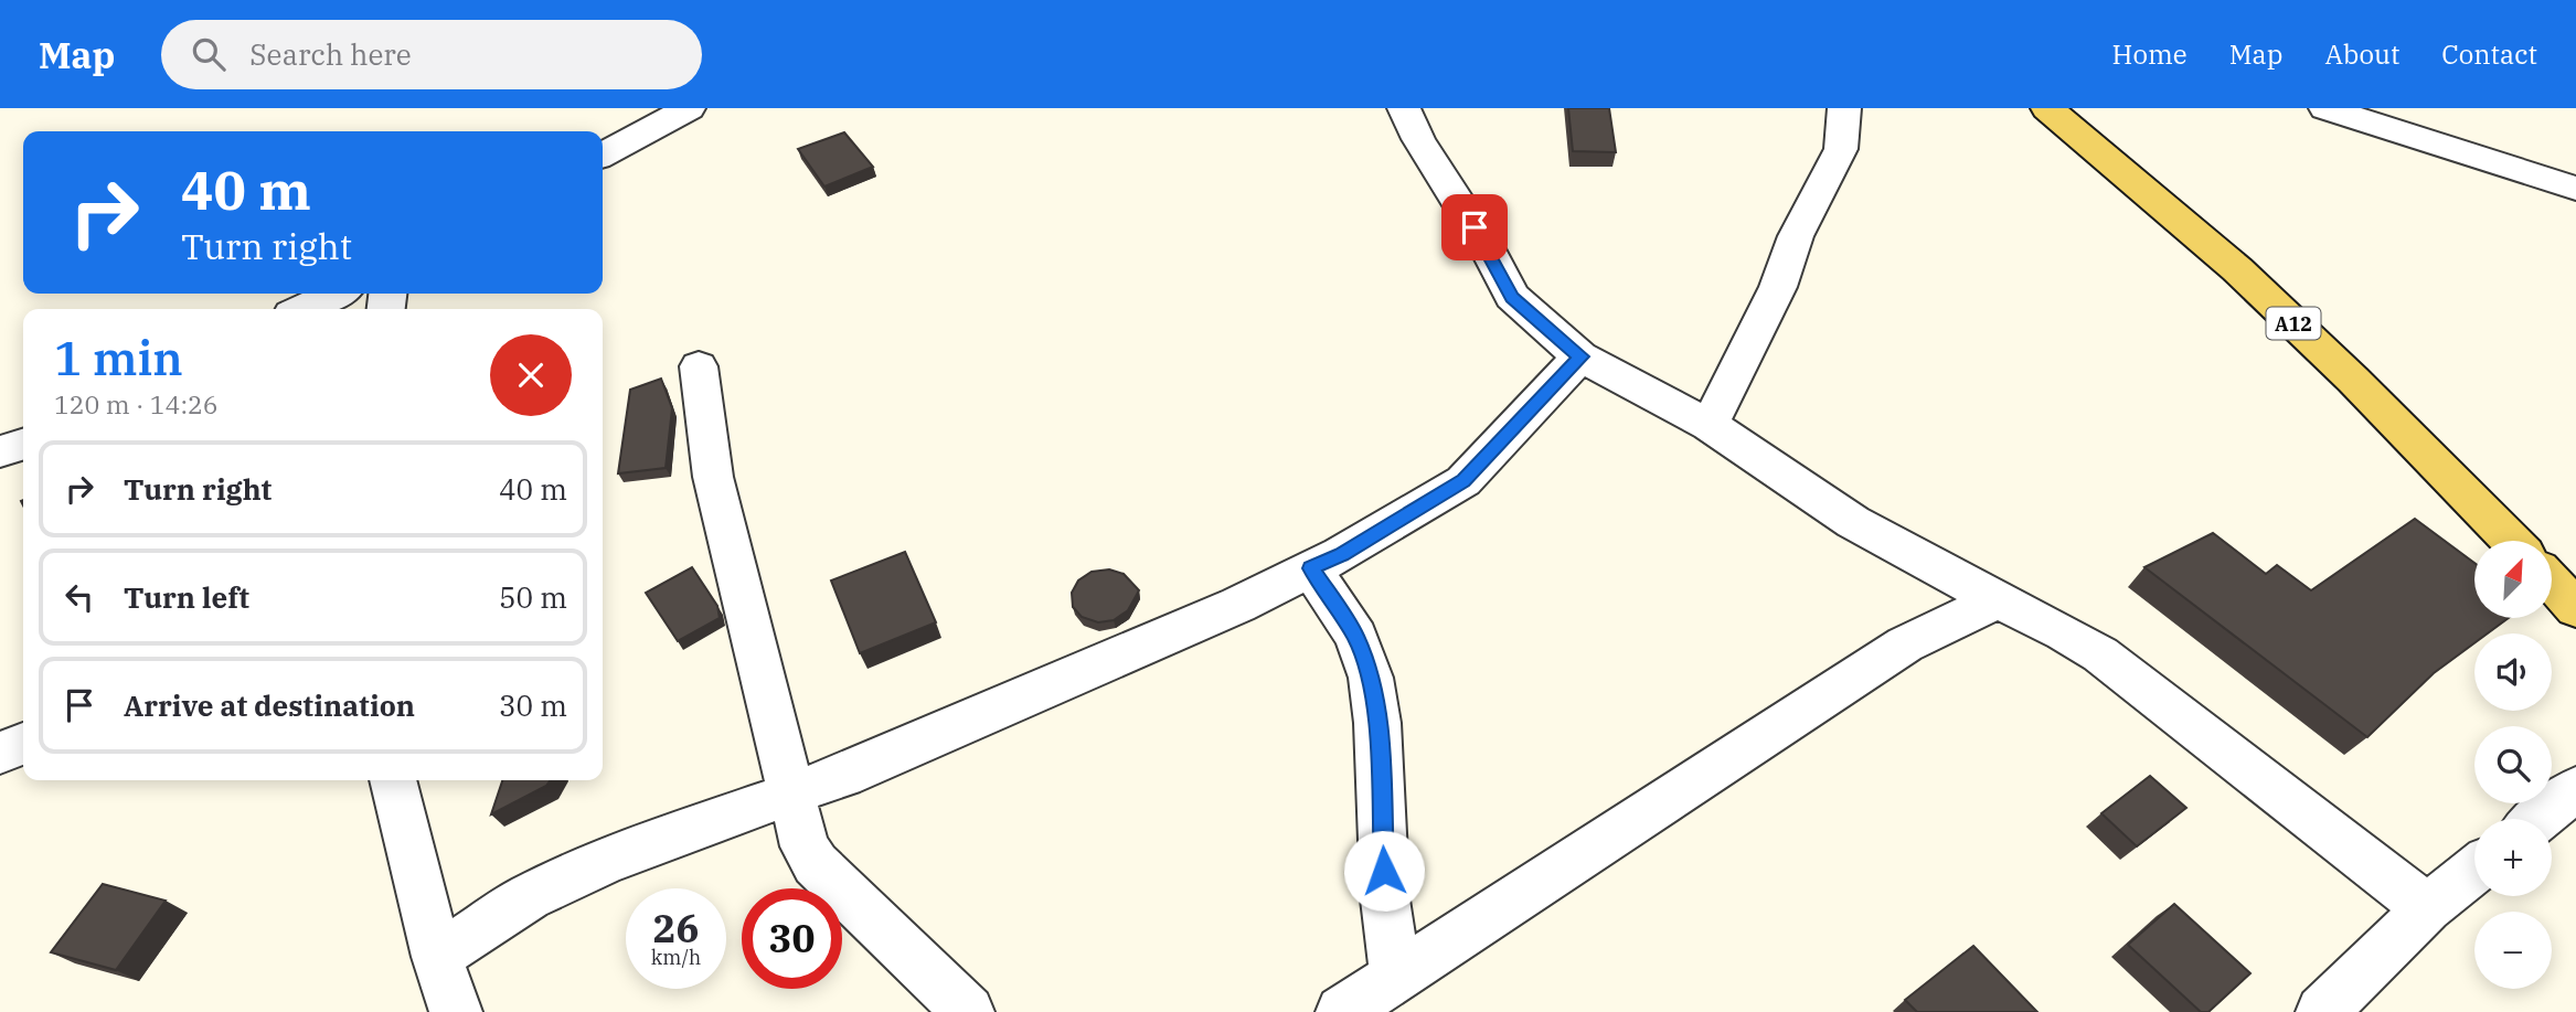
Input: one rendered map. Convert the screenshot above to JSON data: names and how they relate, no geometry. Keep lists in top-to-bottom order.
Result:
{
  "streets": {
    "main road": ["A12"]
  },
  "north": "top right",
  "page": {
    "header": "Map",
    "search": "Search here",
    "nav": [
      "Home",
      "Map",
      "About",
      "Contact"
    ],
    "turn": ["40 m", "Turn right"],
    "heading": ["1 min", "120 m · 14:26"],
    "list": [
      {
        "name": "Turn right",
        "value": "40 m"
      },
      {
        "name": "Turn left",
        "value": "50 m"
      },
      {
        "name": "Arrive at destination",
        "value": "30 m"
      }
    ],
    "map_buttons": ["+", "−"],
    "speed": "26 km/h",
    "limit": "30"
  }
}
